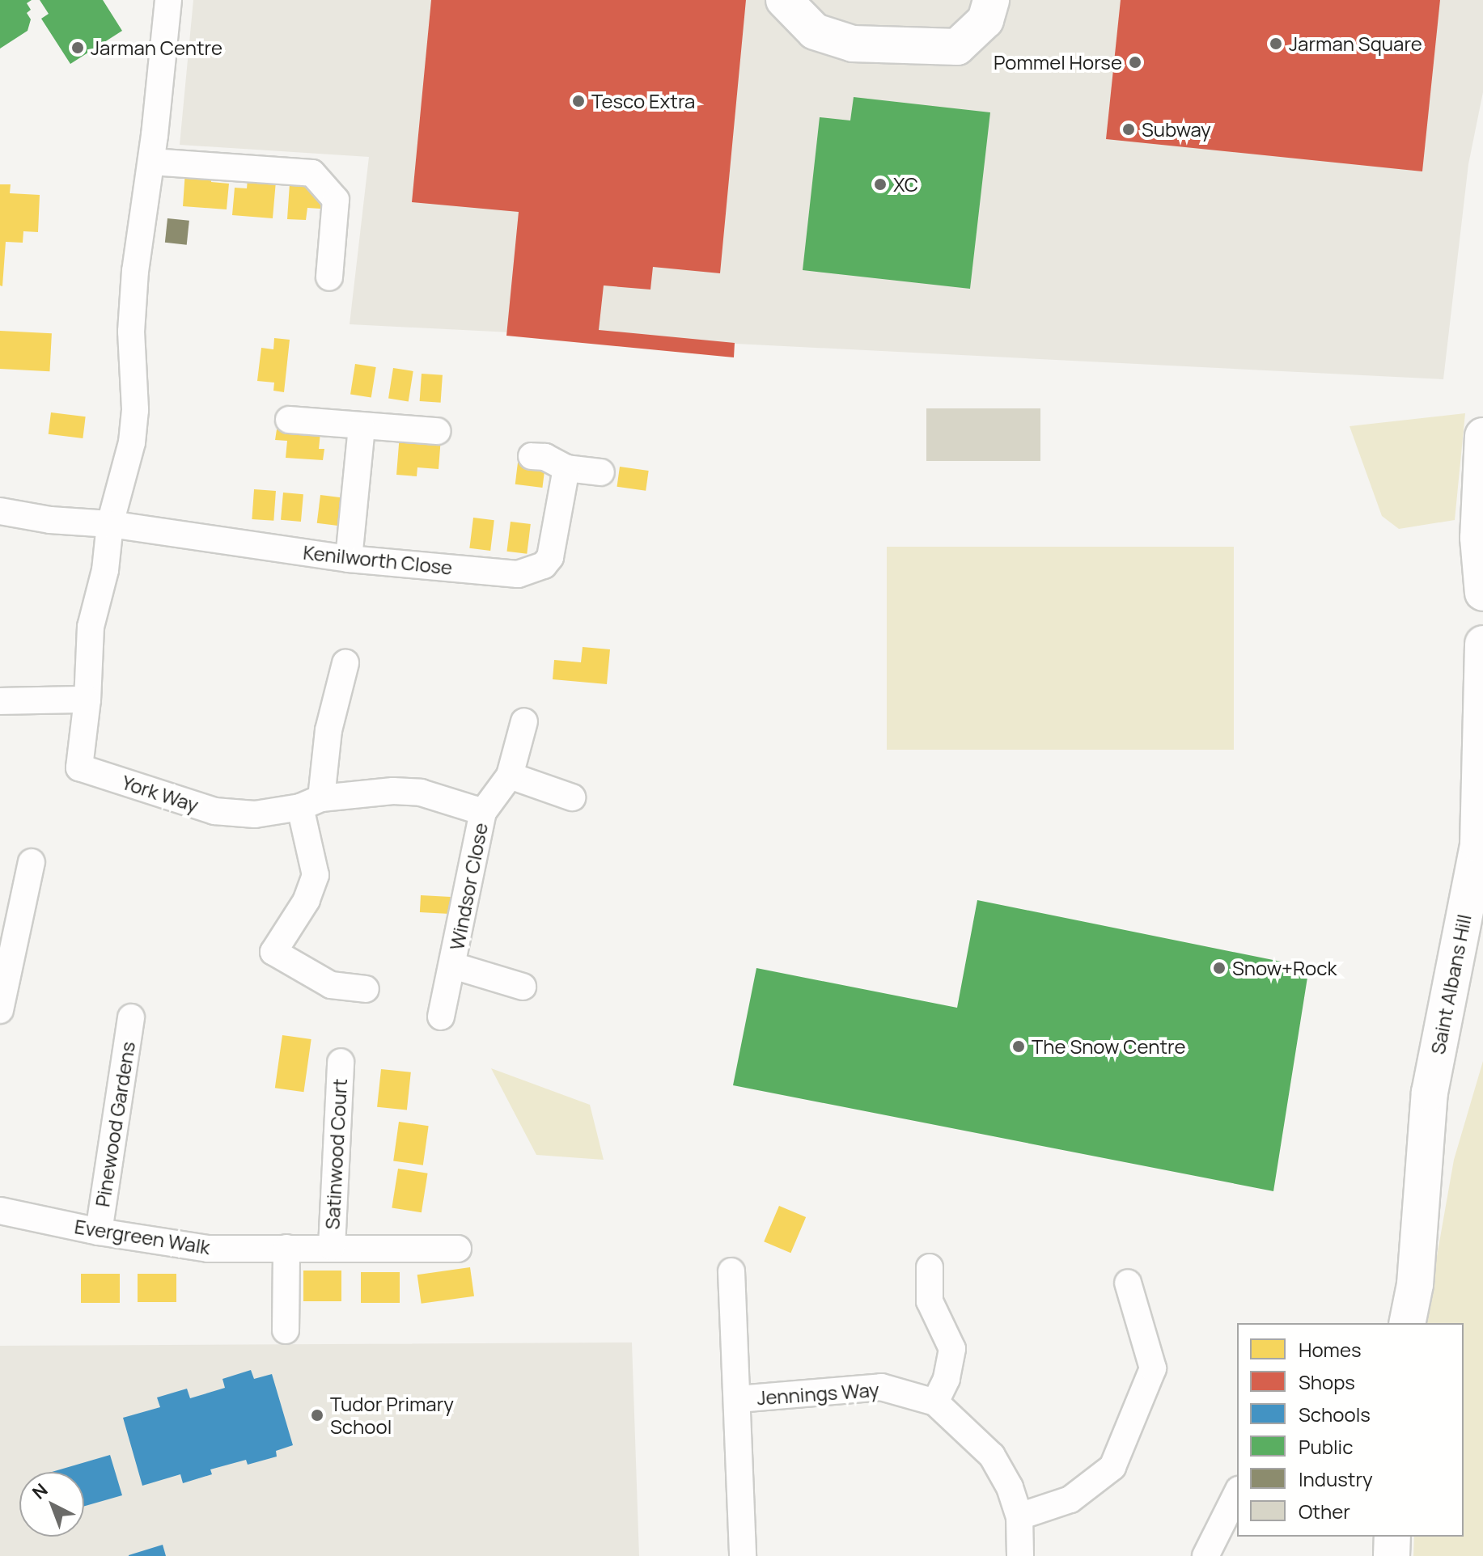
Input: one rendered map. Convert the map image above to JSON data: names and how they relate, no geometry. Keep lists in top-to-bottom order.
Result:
{
  "streets": {
    "street": [
      "Kenilworth Close",
      "York Way",
      "Windsor Close",
      "Saint Albans Hill",
      "Pinewood Gardens",
      "Satinwood Court",
      "Evergreen Walk",
      "Jennings Way"
    ]
  },
  "crossings": [
    ["Kenilworth Close", "York Way"],
    ["York Way", "Windsor Close"],
    ["Pinewood Gardens", "Evergreen Walk"],
    ["Satinwood Court", "Evergreen Walk"]
  ],
  "places": [
    "Jarman Square",
    "Jarman Centre",
    "Pommel Horse",
    "Tesco Extra",
    "Subway",
    "XC",
    "Snow+Rock",
    "The Snow Centre",
    "Tudor Primary School"
  ],
  "legend": [
    "Homes",
    "Shops",
    "Schools",
    "Public",
    "Industry",
    "Other"
  ],
  "north": "top left"
}
